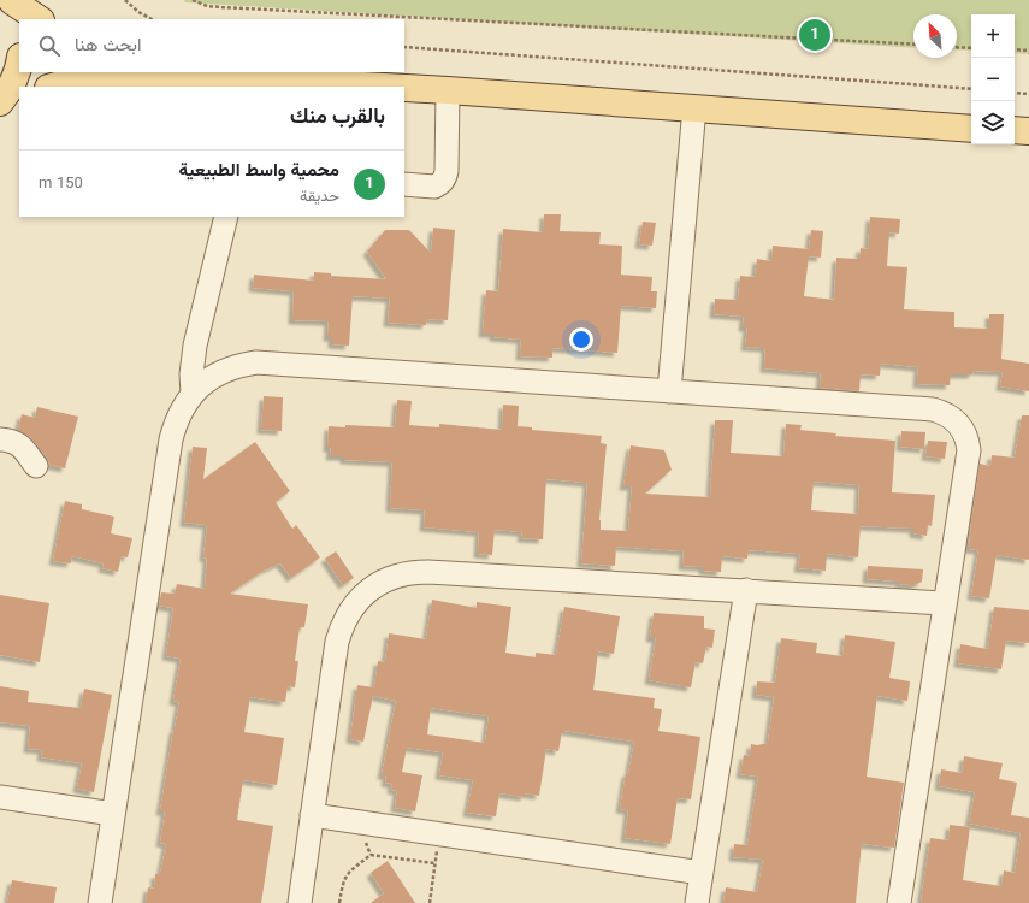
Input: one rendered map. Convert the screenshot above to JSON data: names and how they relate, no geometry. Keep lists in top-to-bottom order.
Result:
{
  "north": "top left",
  "page": {
    "map_buttons": ["+", "−"],
    "pins": "1",
    "search": "ابحث هنا",
    "heading": "بالقرب منك",
    "list": [
      {
        "mark": "1",
        "name": "محمية واسط الطبيعية",
        "note": "حديقة",
        "value": "150 m"
      }
    ]
  }
}
